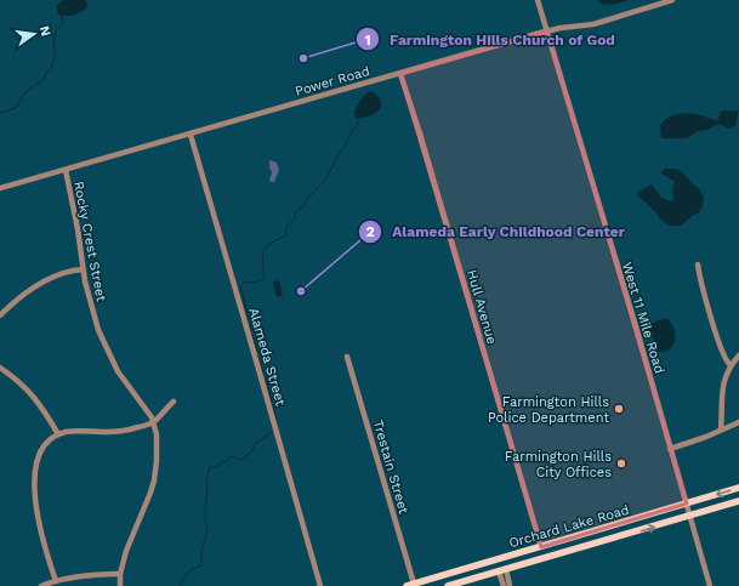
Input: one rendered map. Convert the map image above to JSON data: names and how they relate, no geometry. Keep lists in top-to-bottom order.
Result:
{
  "streets": {
    "main road": ["Orchard Lake Road"],
    "street": [
      "Power Road",
      "Rocky Crest Street",
      "Hull Avenue",
      "West 11 Mile Road",
      "Alameda Street",
      "Trestain Street"
    ]
  },
  "crossings": [
    ["Power Road", "Rocky Crest Street"],
    ["Power Road", "Hull Avenue"],
    ["Power Road", "West 11 Mile Road"],
    ["Power Road", "Alameda Street"],
    ["Hull Avenue", "Orchard Lake Road"],
    ["West 11 Mile Road", "Orchard Lake Road"],
    ["Trestain Street", "Orchard Lake Road"]
  ],
  "places": [
    "Farmington Hills Church of God",
    "Alameda Early Childhood Center",
    "Farmington Hills Police Department",
    "Farmington Hills City Offices"
  ],
  "north": "right"
}
